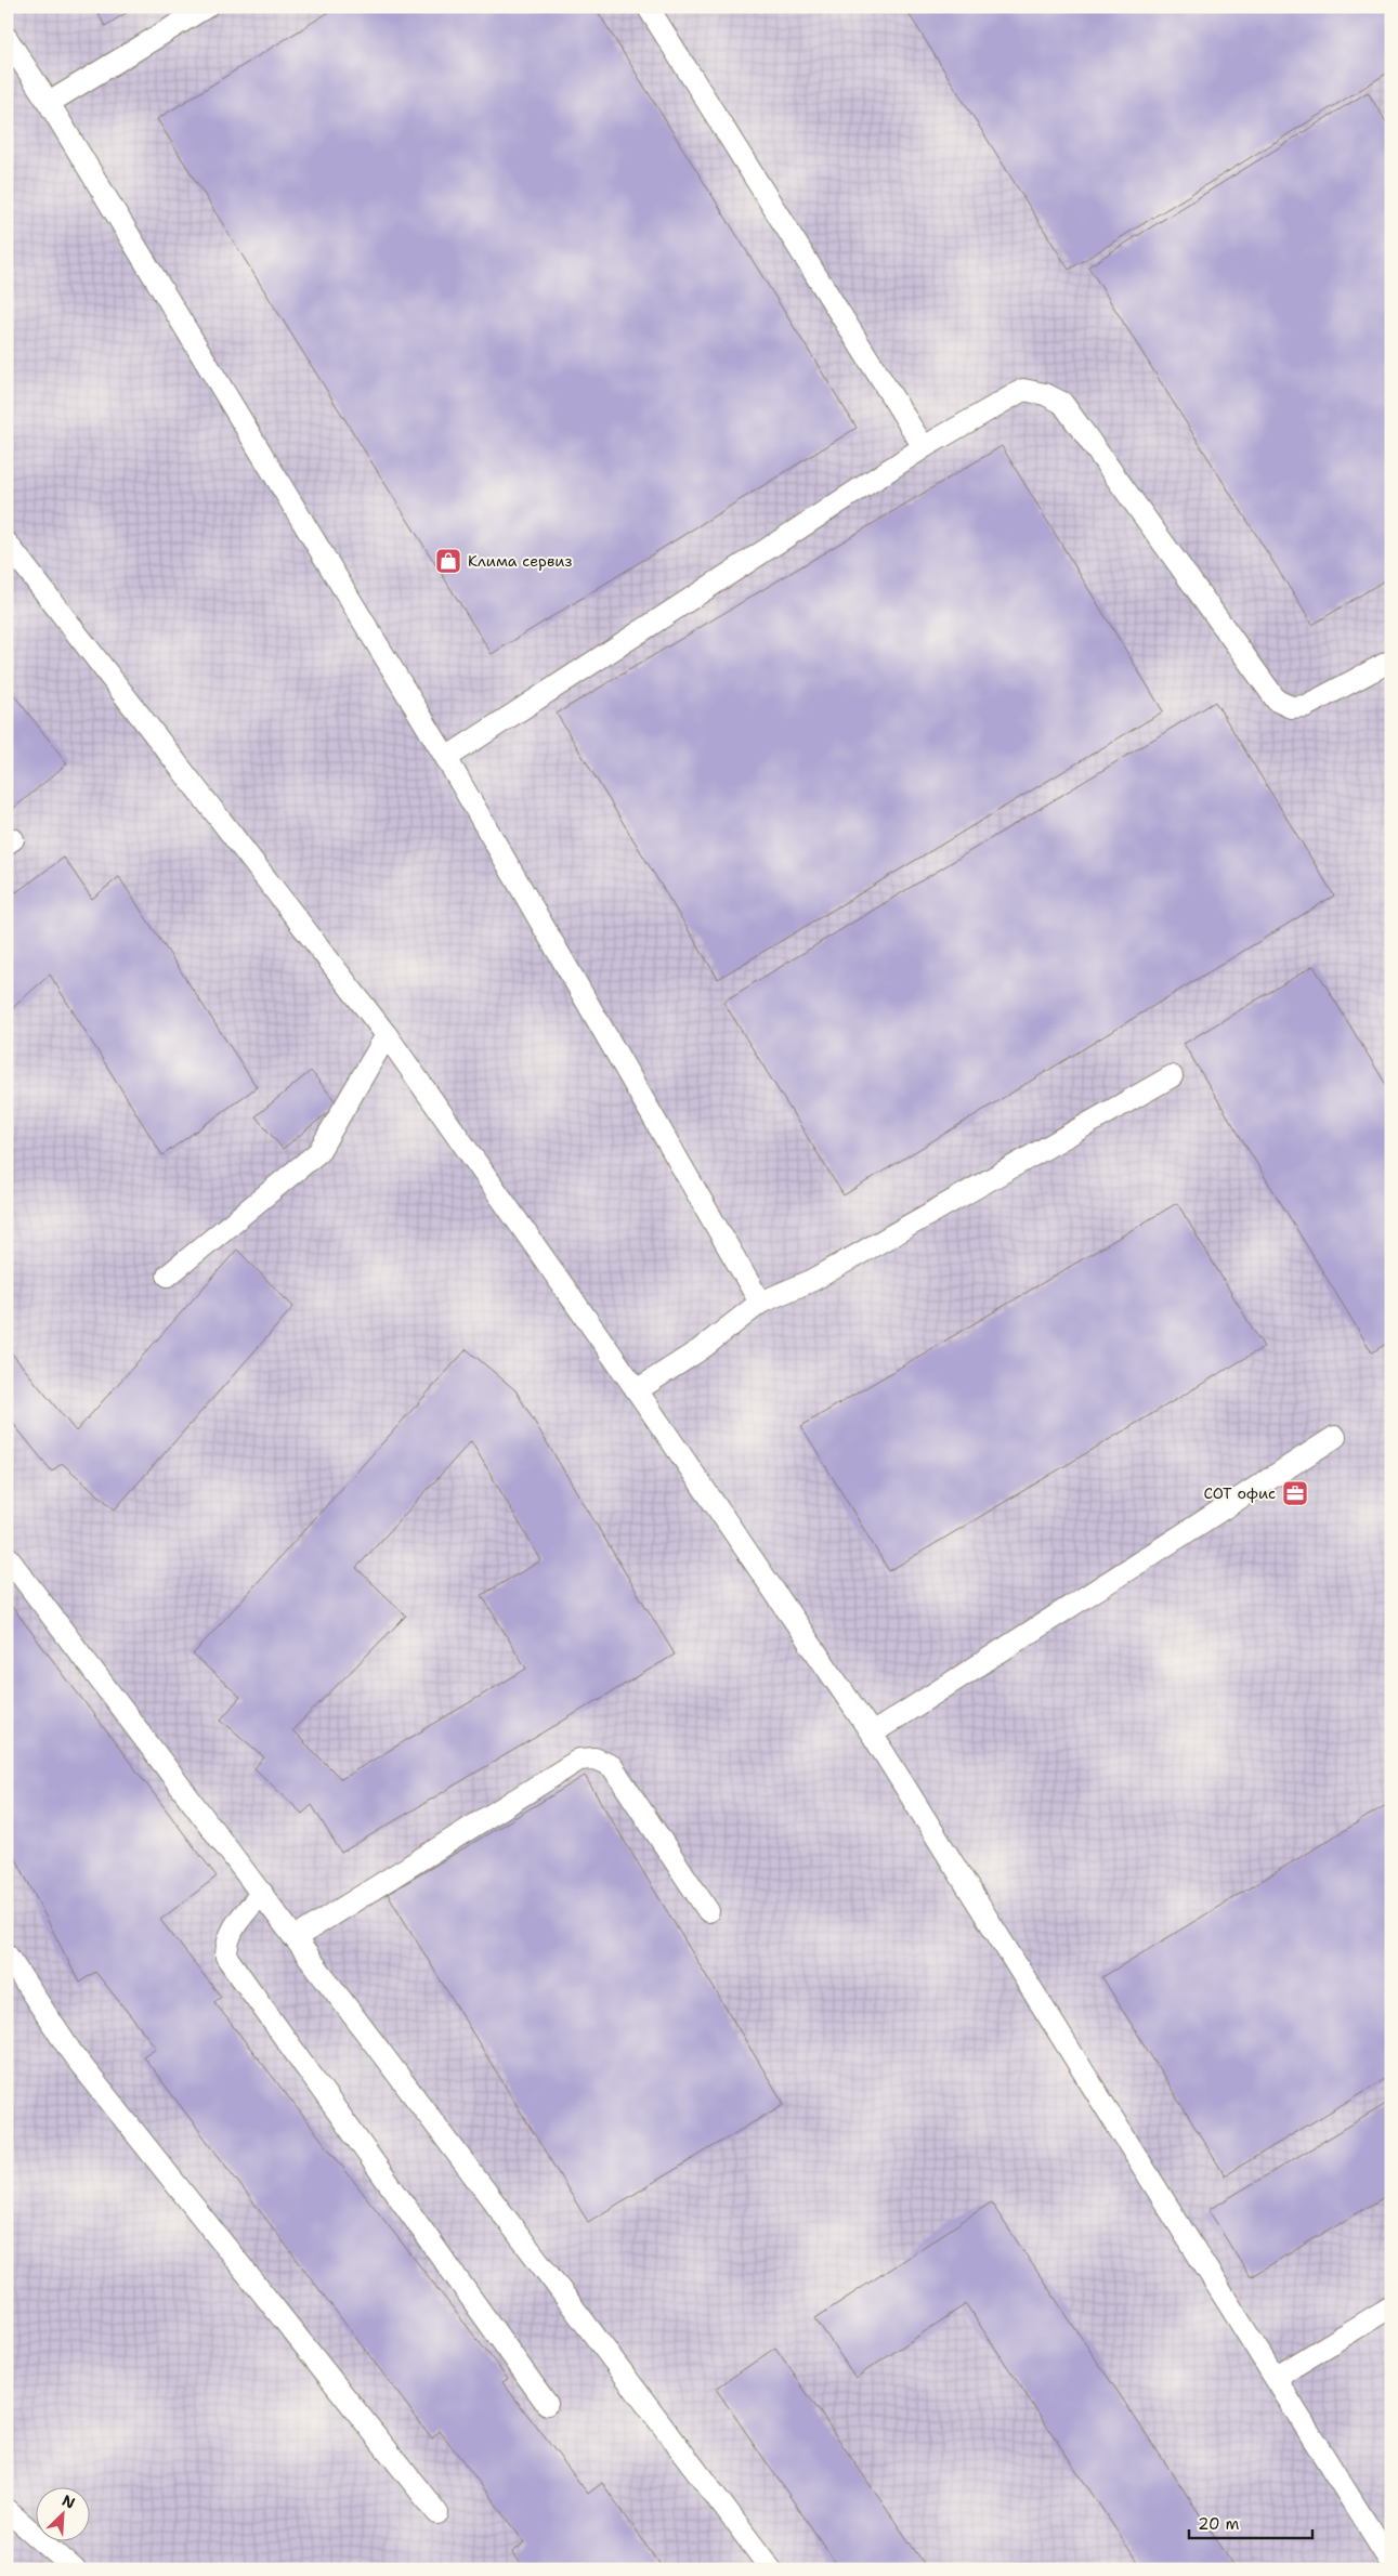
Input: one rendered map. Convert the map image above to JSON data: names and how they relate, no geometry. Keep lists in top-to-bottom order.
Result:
{
  "places": {
    "shop": ["Клима сервиз"],
    "office": ["СОТ офис"]
  },
  "scale_bar": "20 m",
  "north": "top right"
}
